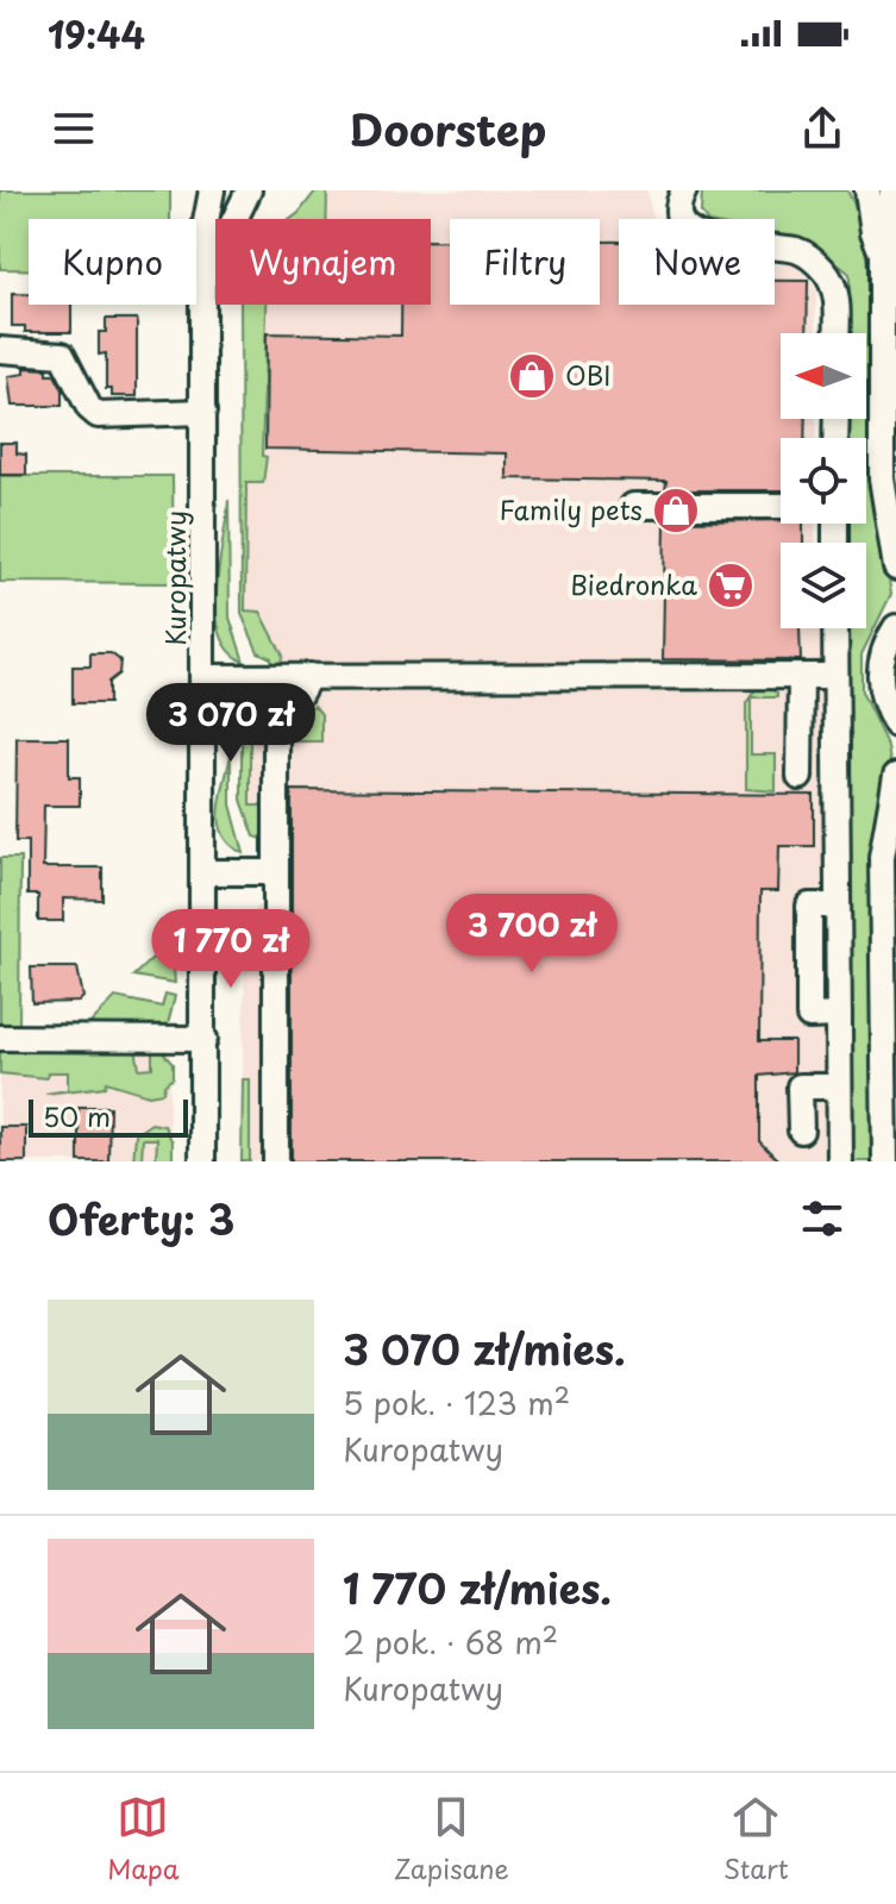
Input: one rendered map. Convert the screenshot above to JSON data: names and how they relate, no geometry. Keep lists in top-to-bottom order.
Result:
{
  "streets": {
    "street": ["Kuropatwy"]
  },
  "places": {
    "shop": ["OBI", "Family pets"],
    "supermarket": ["Biedronka"]
  },
  "scale_bar": "50 m",
  "north": "left",
  "page": {
    "status": "19:44",
    "header": "Doorstep",
    "chip": [
      "Kupno",
      "Wynajem",
      "Filtry",
      "Nowe"
    ],
    "price": ["3 070 zł", "3 700 zł", "1 770 zł"],
    "scale": "50 m",
    "heading": "Oferty: 3",
    "list": [
      {
        "name": "3 070 zł/mies.",
        "note": "5 pok. · 123 m² · Kuropatwy"
      },
      {
        "name": "1 770 zł/mies.",
        "note": "2 pok. · 68 m² · Kuropatwy"
      }
    ],
    "tabs": ["Mapa", "Zapisane", "Start"]
  }
}
